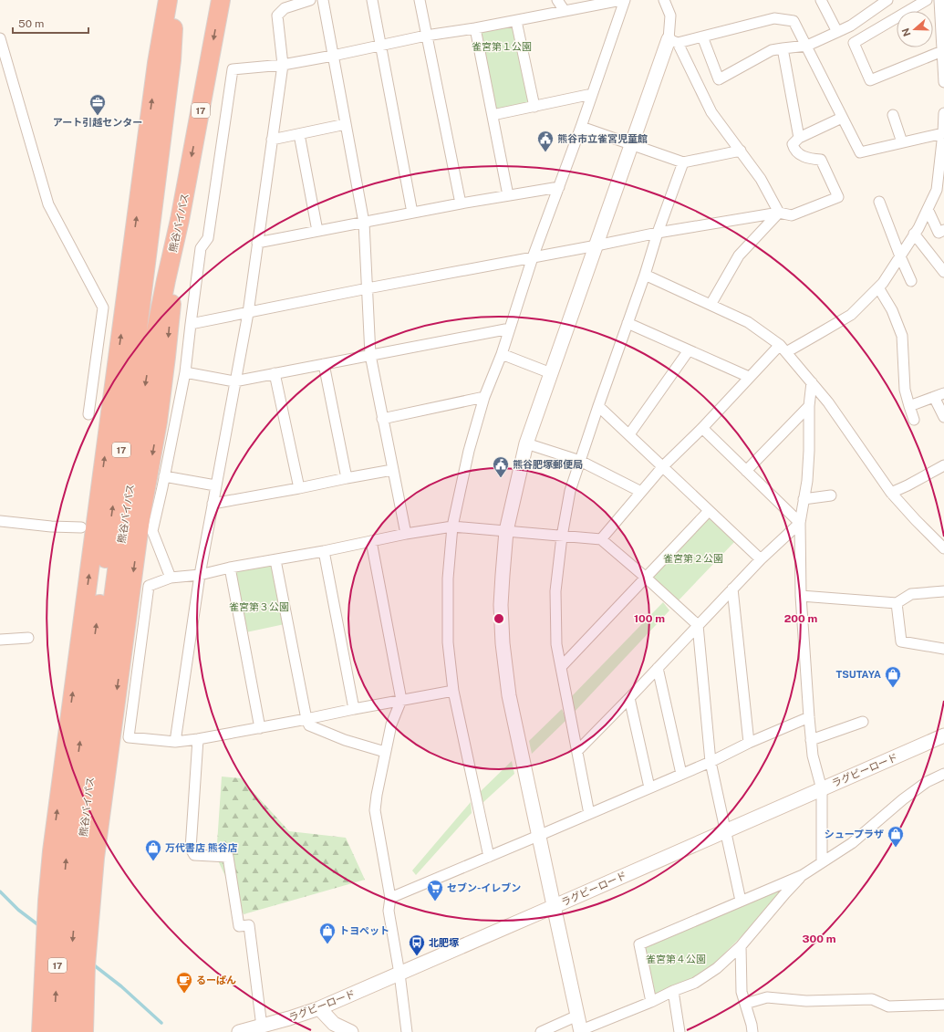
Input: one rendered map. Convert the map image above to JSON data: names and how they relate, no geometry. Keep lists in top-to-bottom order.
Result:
{
  "streets": {
    "highway": ["17", "熊谷バイパス"],
    "street": ["ラグビーロード"]
  },
  "crossings": [
    ["17", "熊谷バイパス"]
  ],
  "parks": [
    "雀宮第１公園",
    "雀宮第２公園",
    "雀宮第３公園",
    "雀宮第４公園"
  ],
  "places": {
    "office": ["アート引越センター"],
    "public building": ["熊谷市立雀宮児童館", "熊谷肥塚郵便局"],
    "shop": [
      "TSUTAYA",
      "シュープラザ",
      "万代書店 熊谷店",
      "トヨペット"
    ],
    "supermarket": ["セブン-イレブン"],
    "bus stop": ["北肥塚"],
    "cafe": ["るーぱん"]
  },
  "scale_bar": "50 m",
  "north": "left",
  "rings": ["100 m", "200 m", "300 m"]
}
